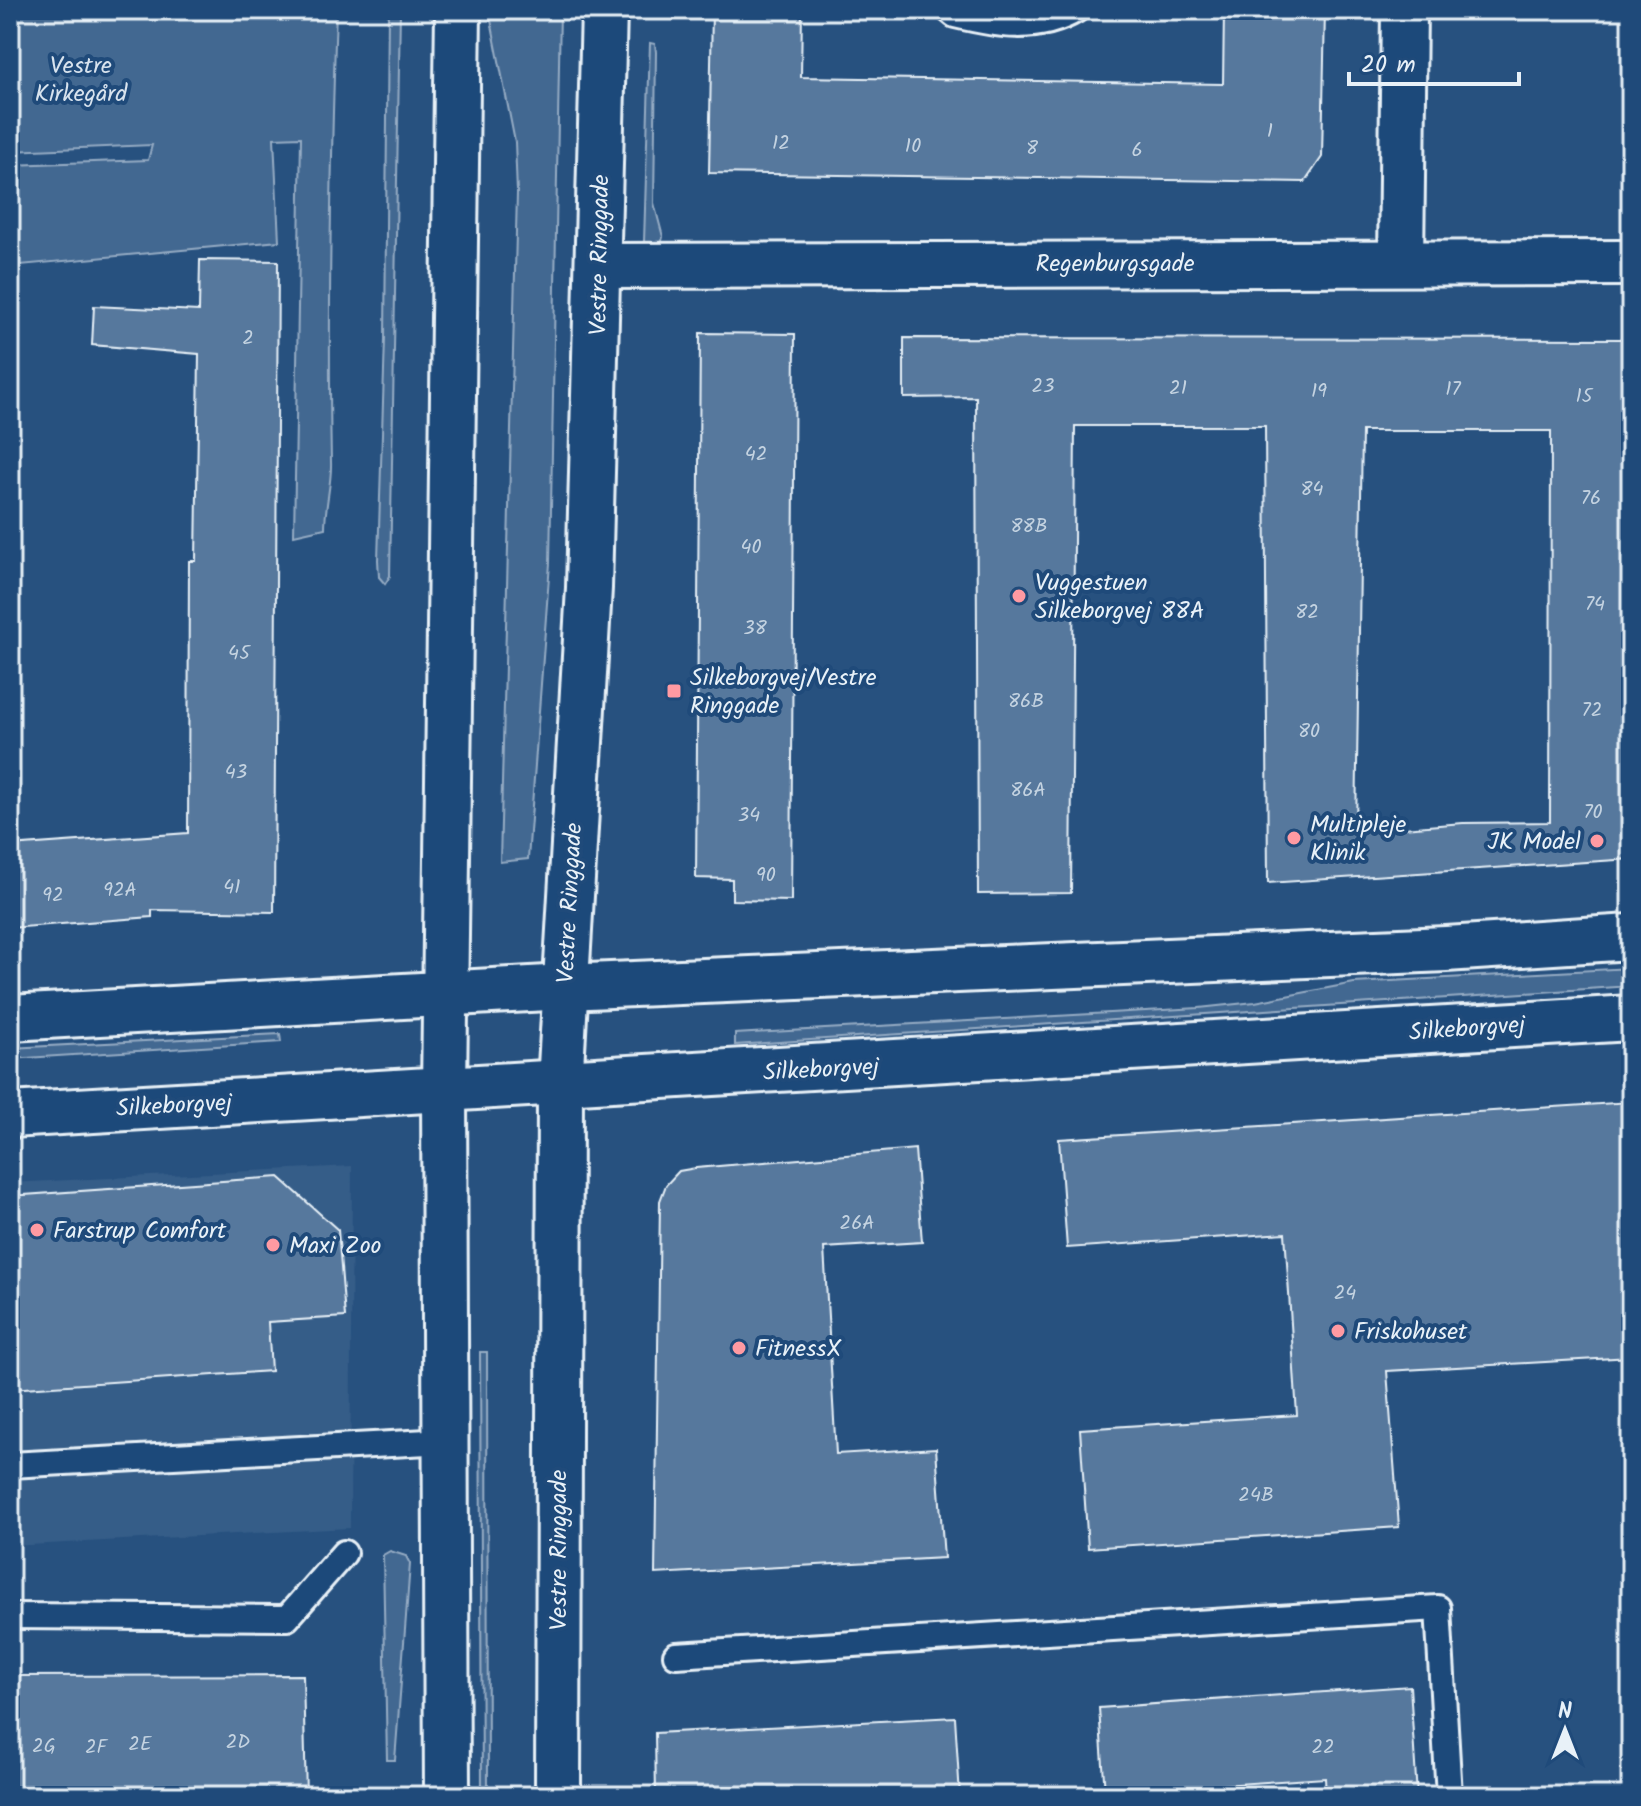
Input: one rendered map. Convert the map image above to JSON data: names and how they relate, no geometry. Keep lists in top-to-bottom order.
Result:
{
  "streets": {
    "street": ["Vestre Ringgade", "Regenburgsgade", "Silkeborgvej"]
  },
  "crossings": [
    ["Vestre Ringgade", "Regenburgsgade"],
    ["Vestre Ringgade", "Silkeborgvej"]
  ],
  "parks": ["Vestre Kirkegård"],
  "places": {
    "other": [
      "Vuggestuen Silkeborgvej 88A",
      "Multipleje Klinik",
      "JK Model",
      "Farstrup Comfort",
      "Maxi Zoo",
      "Friskohuset",
      "FitnessX"
    ],
    "transit": ["Silkeborgvej/Vestre Ringgade"]
  },
  "house_numbers": [
    "1",
    "12",
    "10",
    "8",
    "6",
    "2",
    "23",
    "21",
    "17",
    "19",
    "15",
    "42",
    "84",
    "76",
    "88B",
    "40",
    "74",
    "82",
    "38",
    "45",
    "86B",
    "72",
    "80",
    "43",
    "86A",
    "70",
    "34",
    "90",
    "41",
    "92A",
    "92",
    "26A",
    "24",
    "24B",
    "2D",
    "2E",
    "2G",
    "2F",
    "22"
  ],
  "scale_bar": "20 m",
  "north": "top"
}
